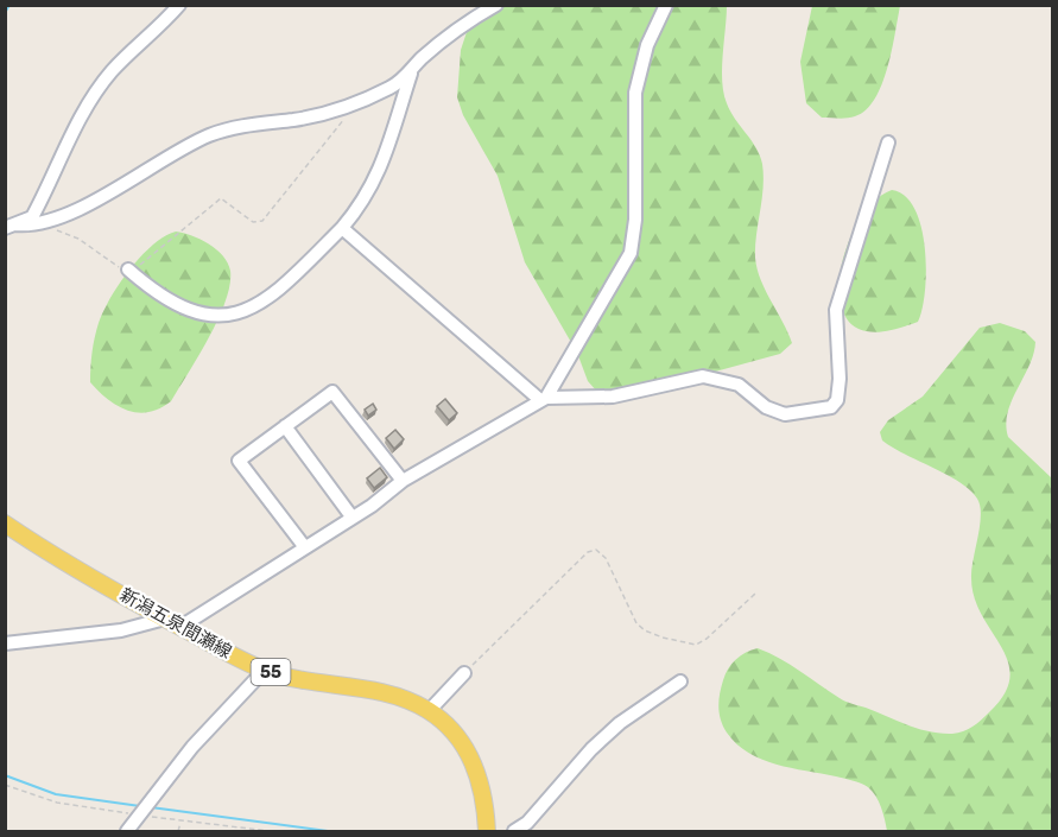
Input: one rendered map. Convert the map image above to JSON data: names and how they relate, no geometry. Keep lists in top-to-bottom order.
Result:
{
  "streets": {
    "main road": ["新潟五泉間瀬線", "55"]
  }
}
